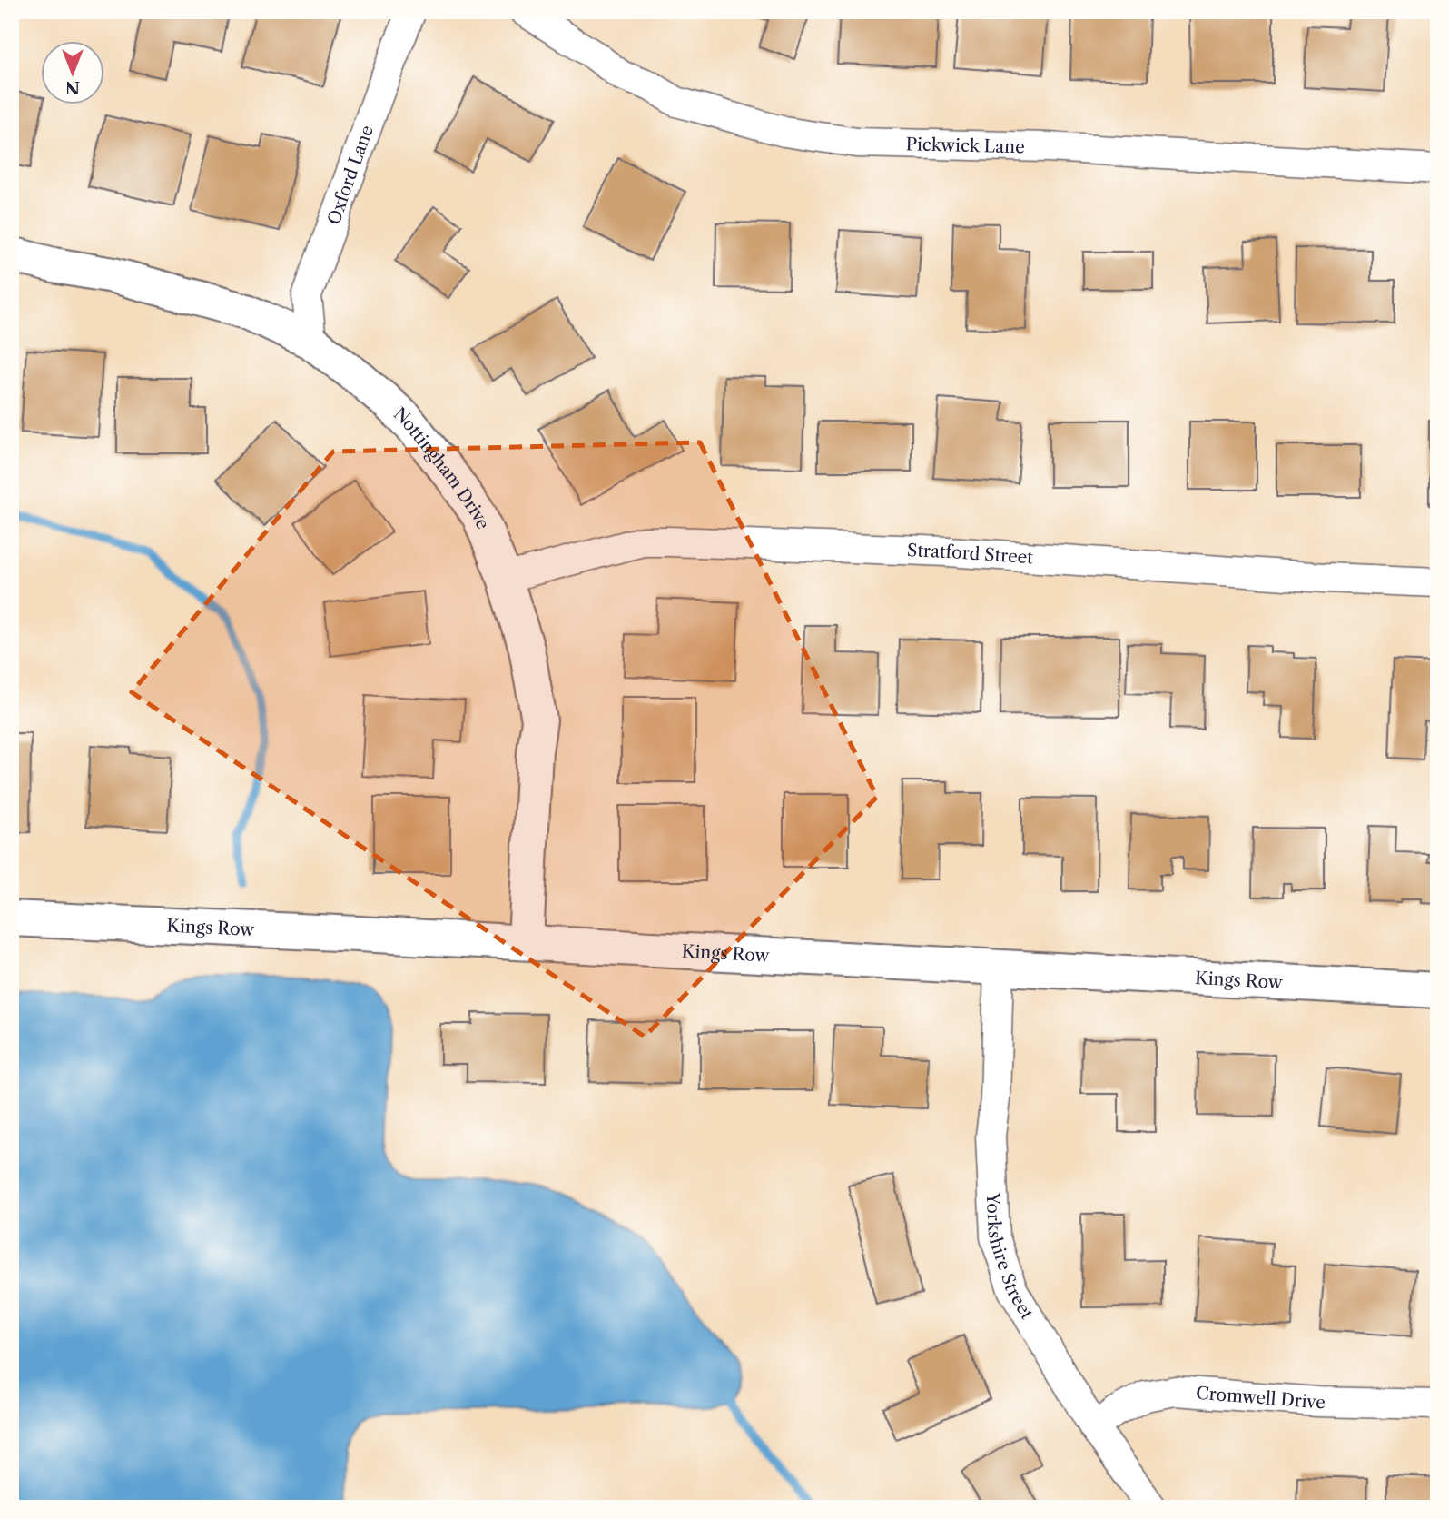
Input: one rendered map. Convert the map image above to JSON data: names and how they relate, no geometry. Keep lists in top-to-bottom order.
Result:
{
  "streets": {
    "street": [
      "Pickwick Lane",
      "Oxford Lane",
      "Nottingham Drive",
      "Stratford Street",
      "Kings Row",
      "Yorkshire Street",
      "Cromwell Drive"
    ]
  },
  "crossings": [
    ["Oxford Lane", "Nottingham Drive"],
    ["Nottingham Drive", "Stratford Street"],
    ["Nottingham Drive", "Kings Row"],
    ["Kings Row", "Yorkshire Street"],
    ["Yorkshire Street", "Cromwell Drive"]
  ],
  "north": "bottom"
}
